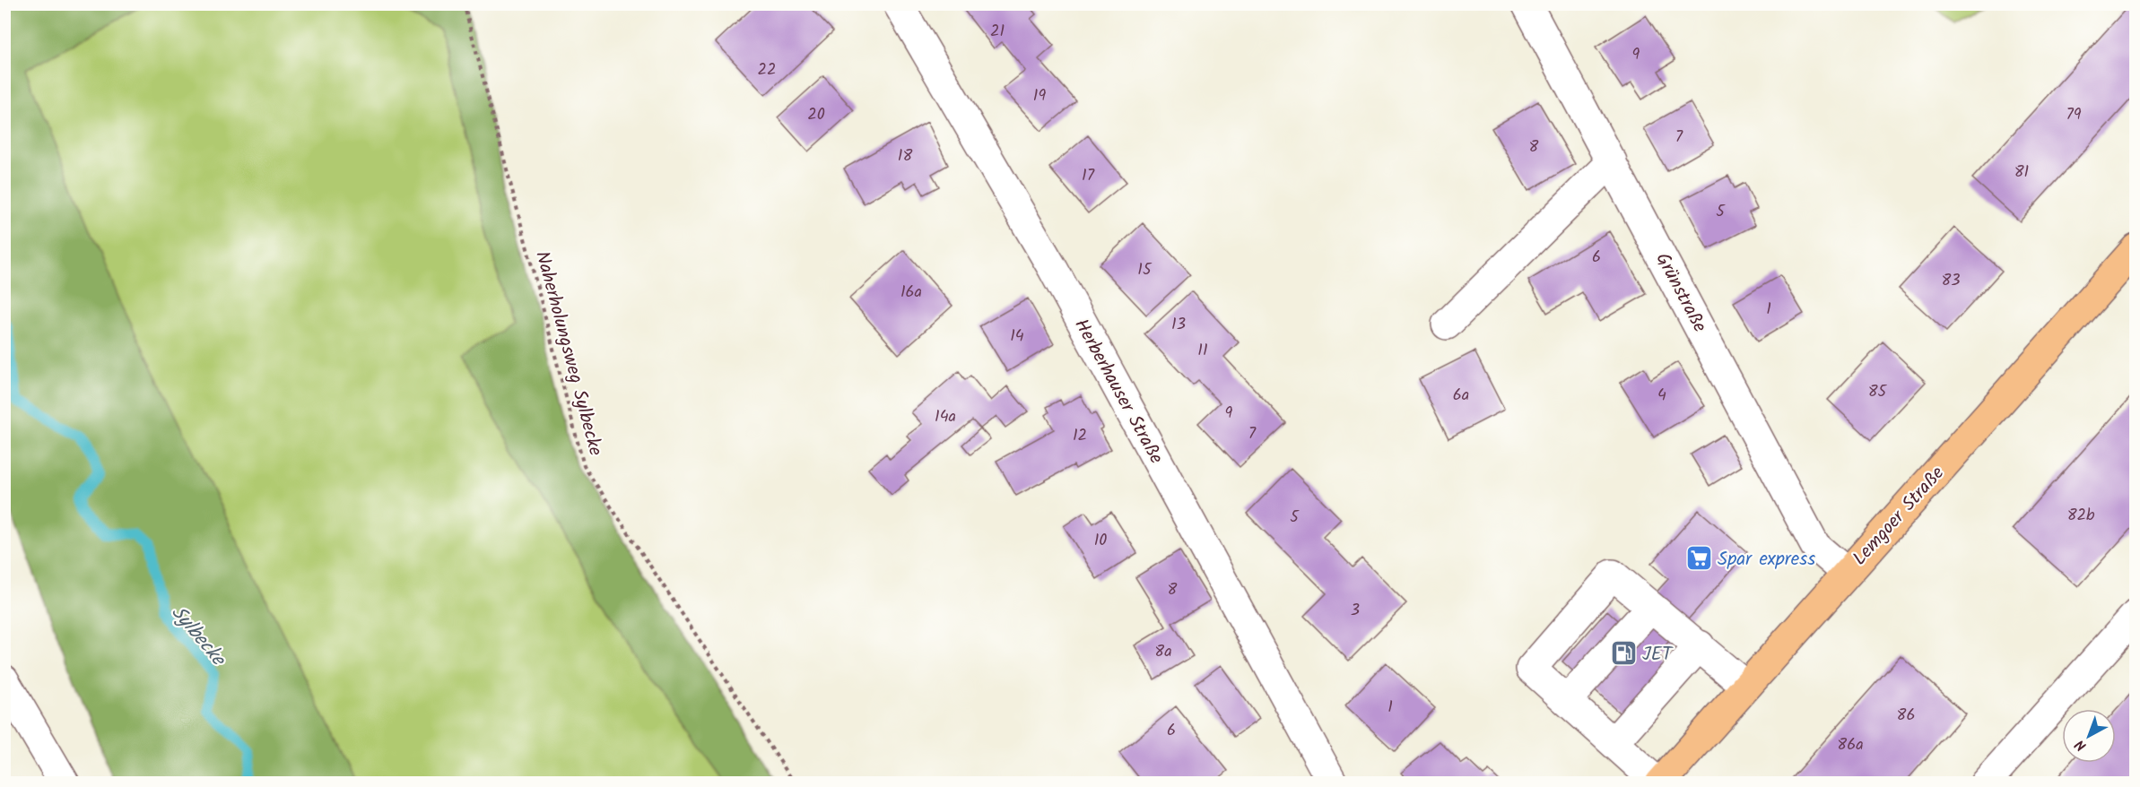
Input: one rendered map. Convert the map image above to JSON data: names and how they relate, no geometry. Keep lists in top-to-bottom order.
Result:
{
  "streets": {
    "main road": ["Lemgoer Straße"],
    "street": ["Grünstraße", "Herberhauser Straße"],
    "path": ["Naherholungsweg Sylbecke"]
  },
  "crossings": [
    ["Grünstraße", "Lemgoer Straße"]
  ],
  "water": ["Sylbecke"],
  "places": {
    "supermarket": ["Spar express"],
    "fuel station": ["JET"]
  },
  "house_numbers": [
    "21",
    "9",
    "22",
    "19",
    "20",
    "79",
    "7",
    "8",
    "18",
    "81",
    "17",
    "5",
    "6",
    "15",
    "83",
    "16a",
    "1",
    "13",
    "14",
    "11",
    "85",
    "6a",
    "4",
    "9",
    "14a",
    "7",
    "12",
    "82b",
    "5",
    "10",
    "8",
    "3",
    "8a",
    "1",
    "86",
    "6",
    "86a"
  ],
  "north": "bottom left"
}
